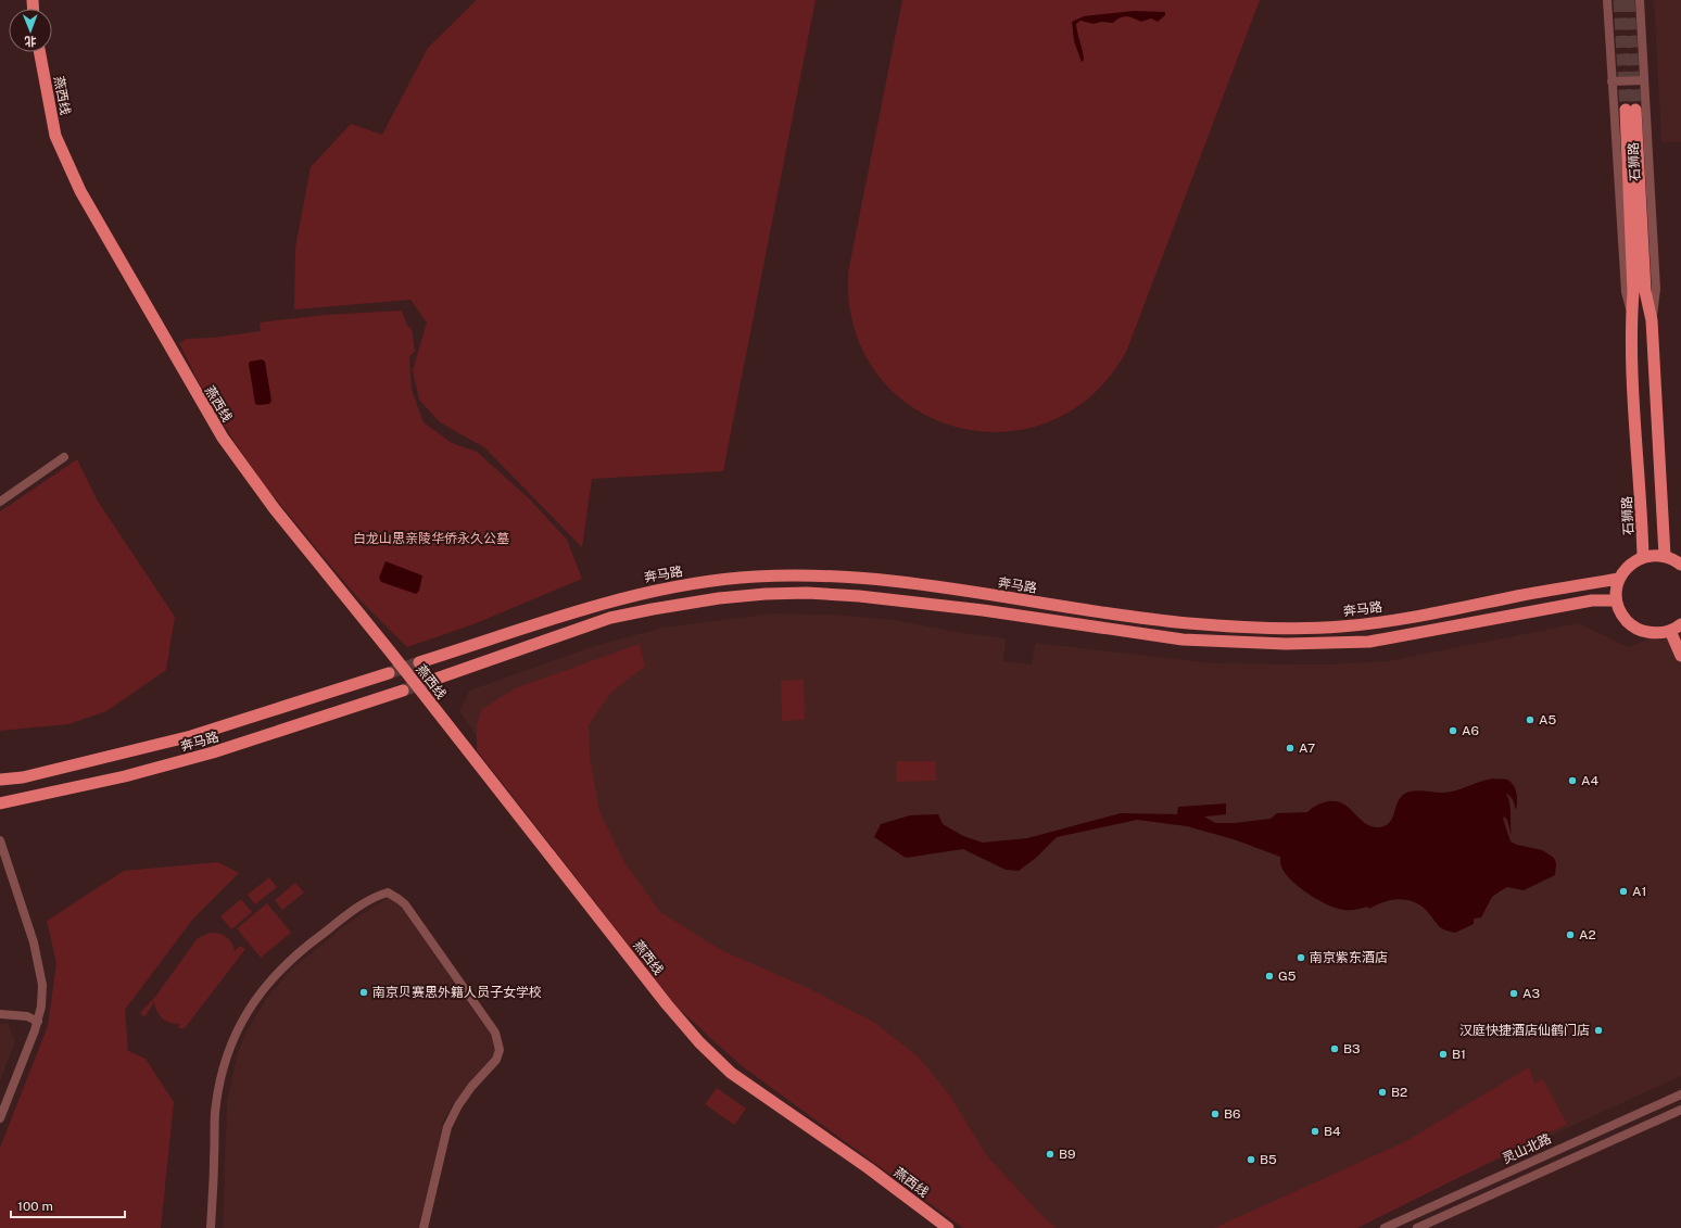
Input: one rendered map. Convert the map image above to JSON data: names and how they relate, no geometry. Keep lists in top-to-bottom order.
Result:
{
  "streets": {
    "main road": ["燕西线", "石狮路", "奔马路"],
    "street": ["灵山北路"]
  },
  "parks": ["白龙山思亲陵华侨永久公墓"],
  "places": [
    "A5",
    "A6",
    "A7",
    "A4",
    "A1",
    "A2",
    "南京紫东酒店",
    "G5",
    "南京贝赛思外籍人员子女学校",
    "A3",
    "汉庭快捷酒店仙鹤门店",
    "B3",
    "B1",
    "B2",
    "B6",
    "B4",
    "B9",
    "B5"
  ],
  "scale_bar": "100 m",
  "north": "bottom"
}
